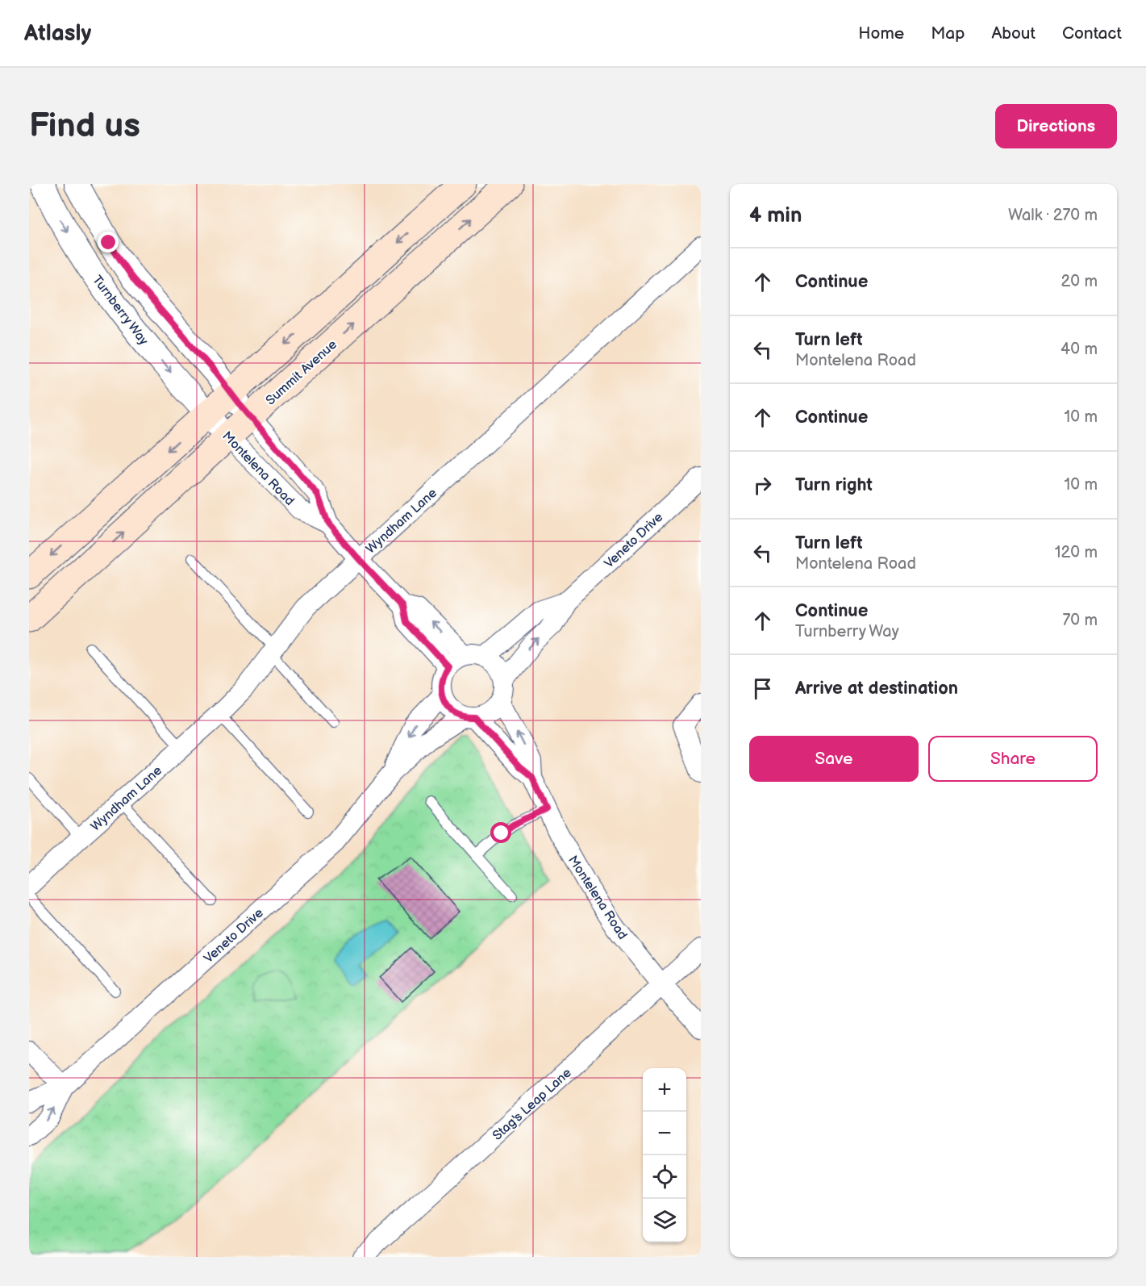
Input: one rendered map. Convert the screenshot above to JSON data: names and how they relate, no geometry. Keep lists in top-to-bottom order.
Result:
{
  "streets": {
    "main road": ["Summit Avenue"],
    "street": [
      "Turnberry Way",
      "Montelena Road",
      "Wyndham Lane",
      "Veneto Drive",
      "Stag's Leap Lane"
    ]
  },
  "crossings": [
    ["Turnberry Way", "Summit Avenue"],
    ["Turnberry Way", "Montelena Road"],
    ["Summit Avenue", "Montelena Road"],
    ["Montelena Road", "Wyndham Lane"],
    ["Montelena Road", "Veneto Drive"],
    ["Montelena Road", "Stag's Leap Lane"]
  ],
  "page": {
    "header": "Atlasly",
    "nav": [
      "Home",
      "Map",
      "About",
      "Contact"
    ],
    "buttons": [
      "Directions",
      ["Save", "Share"]
    ],
    "title": "Find us",
    "heading": ["4 min", "Walk · 270 m"],
    "list": [
      ["Continue", "20 m"],
      ["Turn left", "Montelena Road", "40 m"],
      ["Continue", "10 m"],
      ["Turn right", "10 m"],
      ["Turn left", "Montelena Road", "120 m"],
      ["Continue", "Turnberry Way", "70 m"],
      "Arrive at destination"
    ],
    "map_buttons": ["+", "−"]
  }
}
